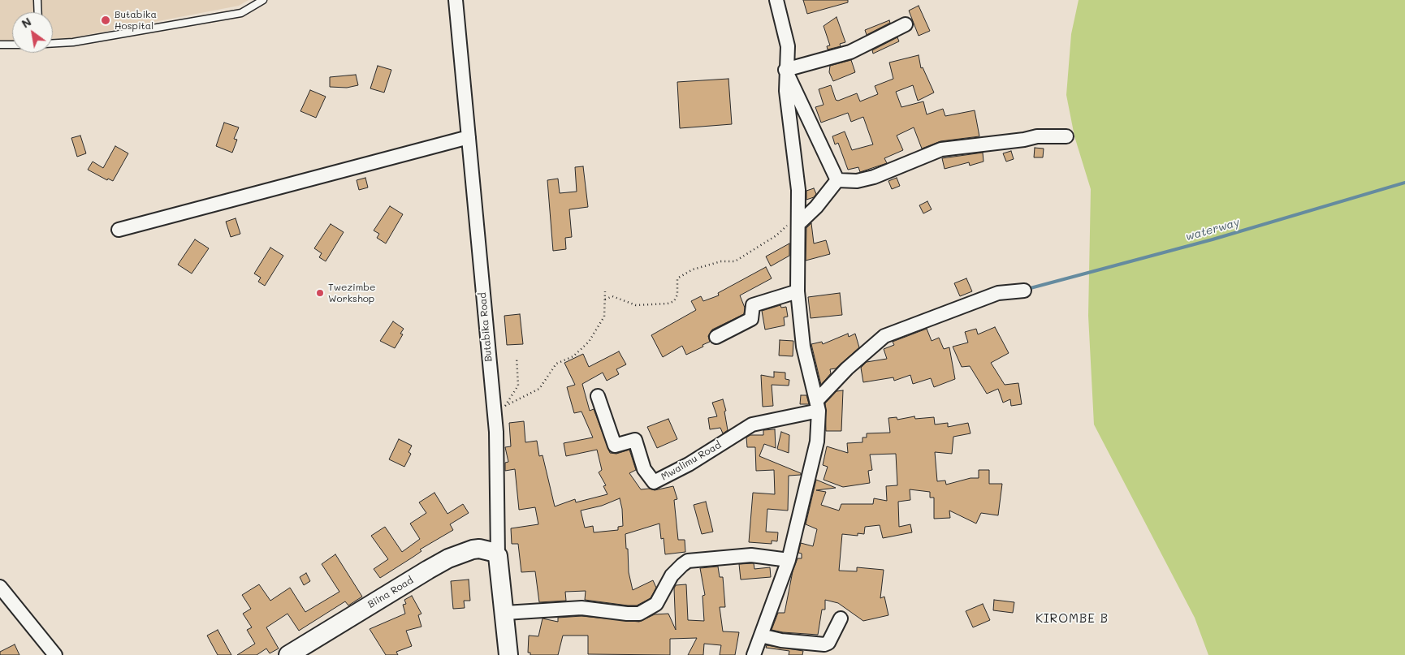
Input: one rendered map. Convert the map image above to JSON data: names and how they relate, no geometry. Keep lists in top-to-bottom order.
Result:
{
  "streets": {
    "main road": ["Butabika Road", "Biina Road"],
    "street": ["Mwalimu Road"]
  },
  "crossings": [
    ["Butabika Road", "Biina Road"]
  ],
  "districts": ["KIROMBE B"],
  "water": ["waterway"],
  "places": ["Butabika Hospital", "Twezimbe Workshop"],
  "north": "top left"
}
